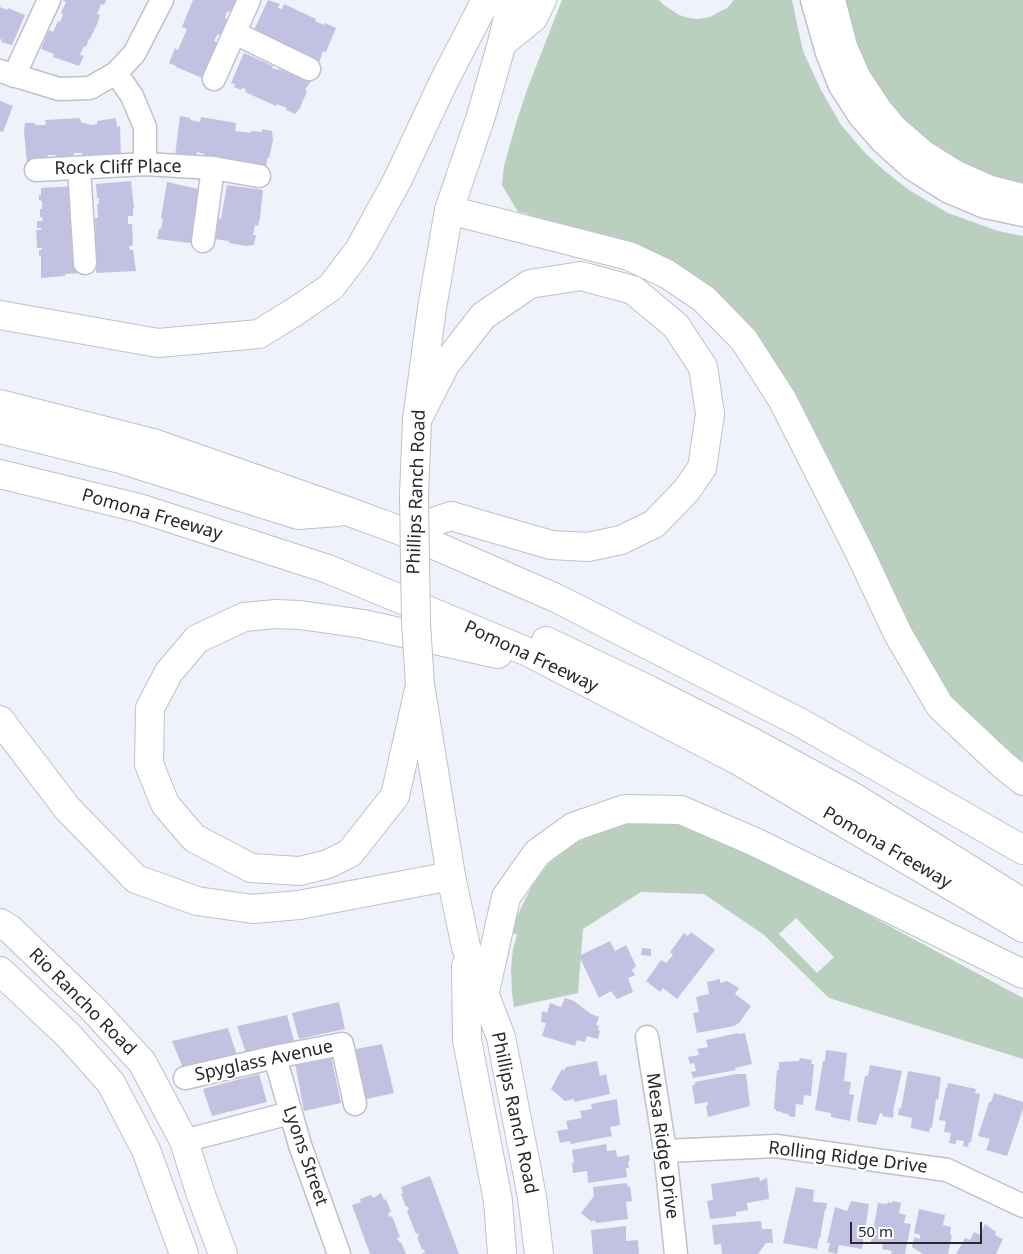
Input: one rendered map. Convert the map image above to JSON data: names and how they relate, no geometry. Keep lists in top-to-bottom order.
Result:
{
  "streets": {
    "main road": ["Phillips Ranch Road", "Pomona Freeway", "Rio Rancho Road"],
    "street": [
      "Rock Cliff Place",
      "Spyglass Avenue",
      "Mesa Ridge Drive",
      "Lyons Street",
      "Rolling Ridge Drive"
    ]
  },
  "crossings": [
    ["Spyglass Avenue", "Lyons Street"],
    ["Mesa Ridge Drive", "Rolling Ridge Drive"]
  ],
  "scale_bar": "50 m"
}
